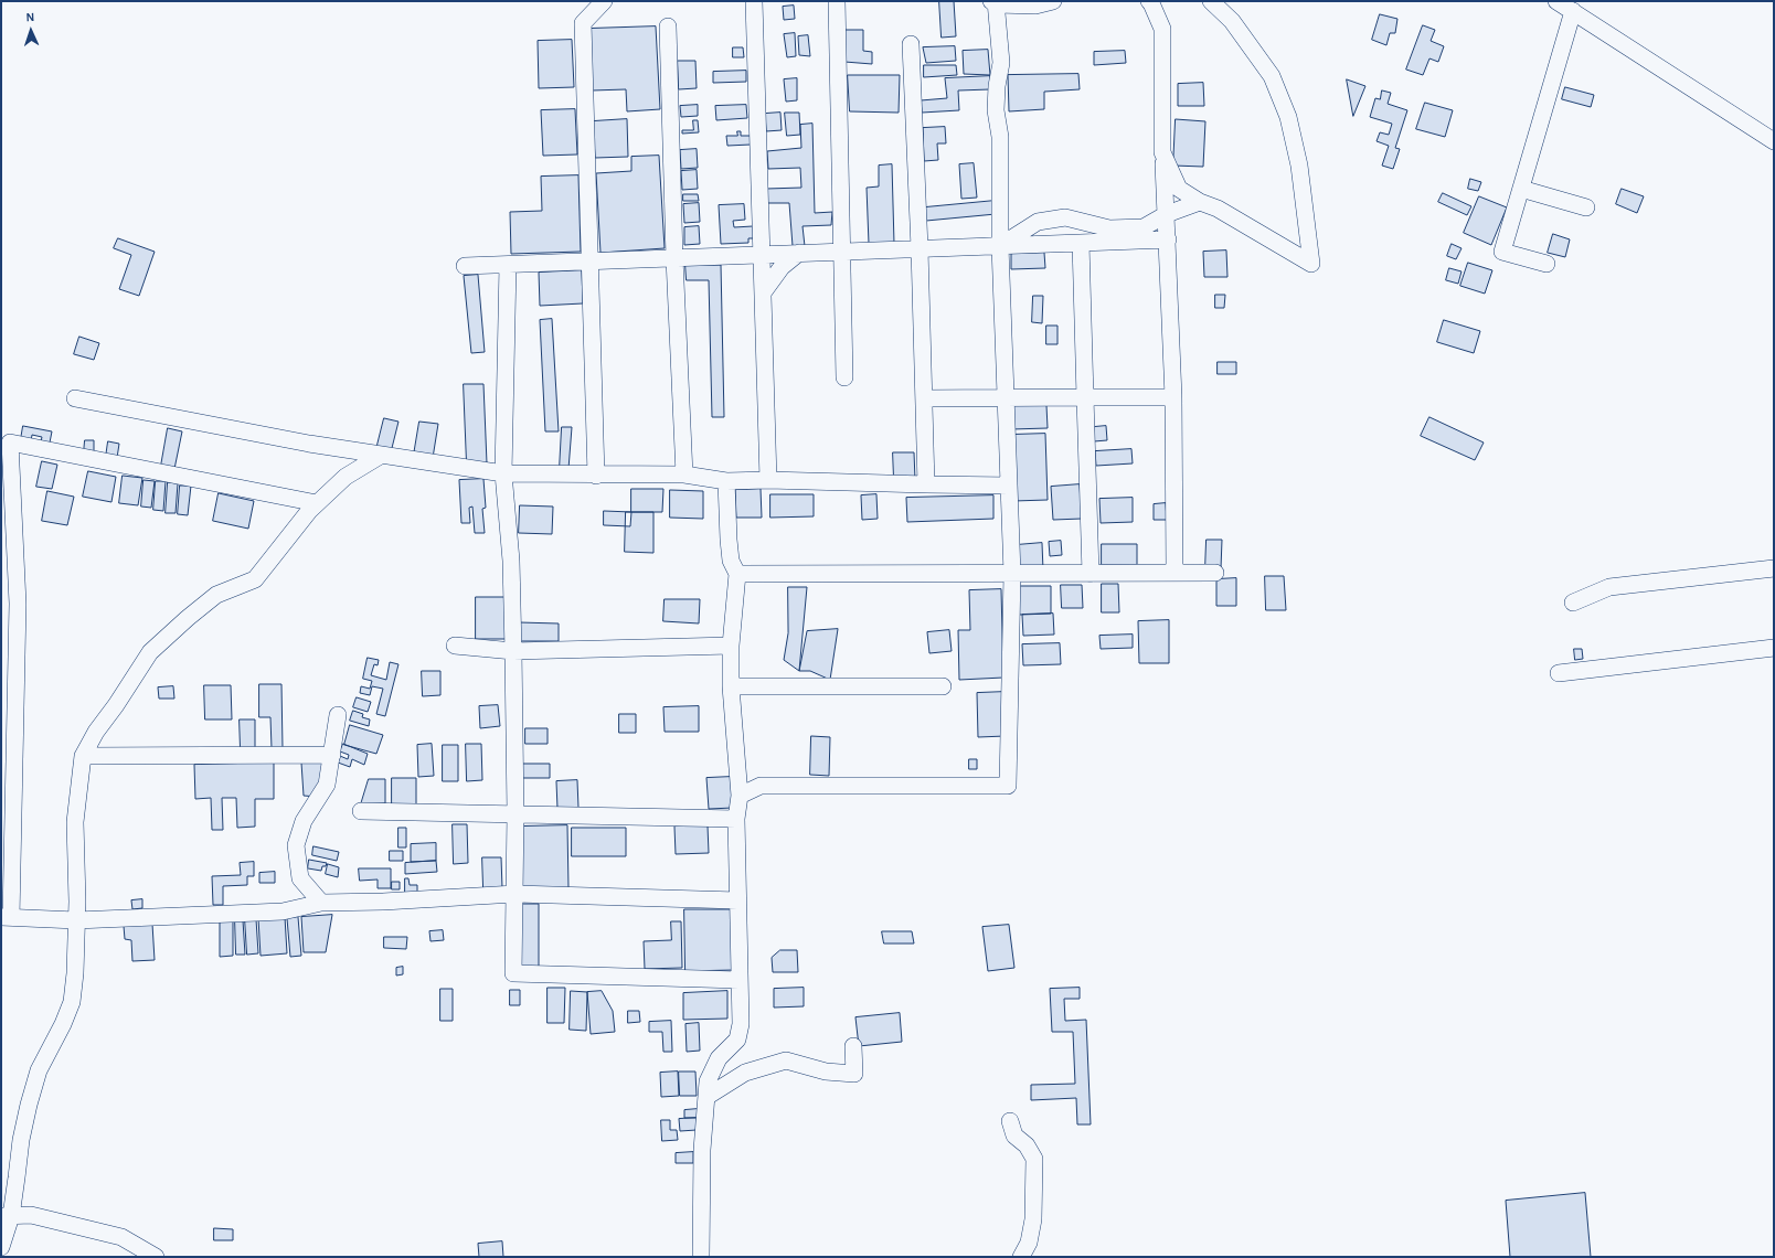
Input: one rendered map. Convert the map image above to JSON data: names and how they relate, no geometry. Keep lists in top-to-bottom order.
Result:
{
  "north": "top"
}
